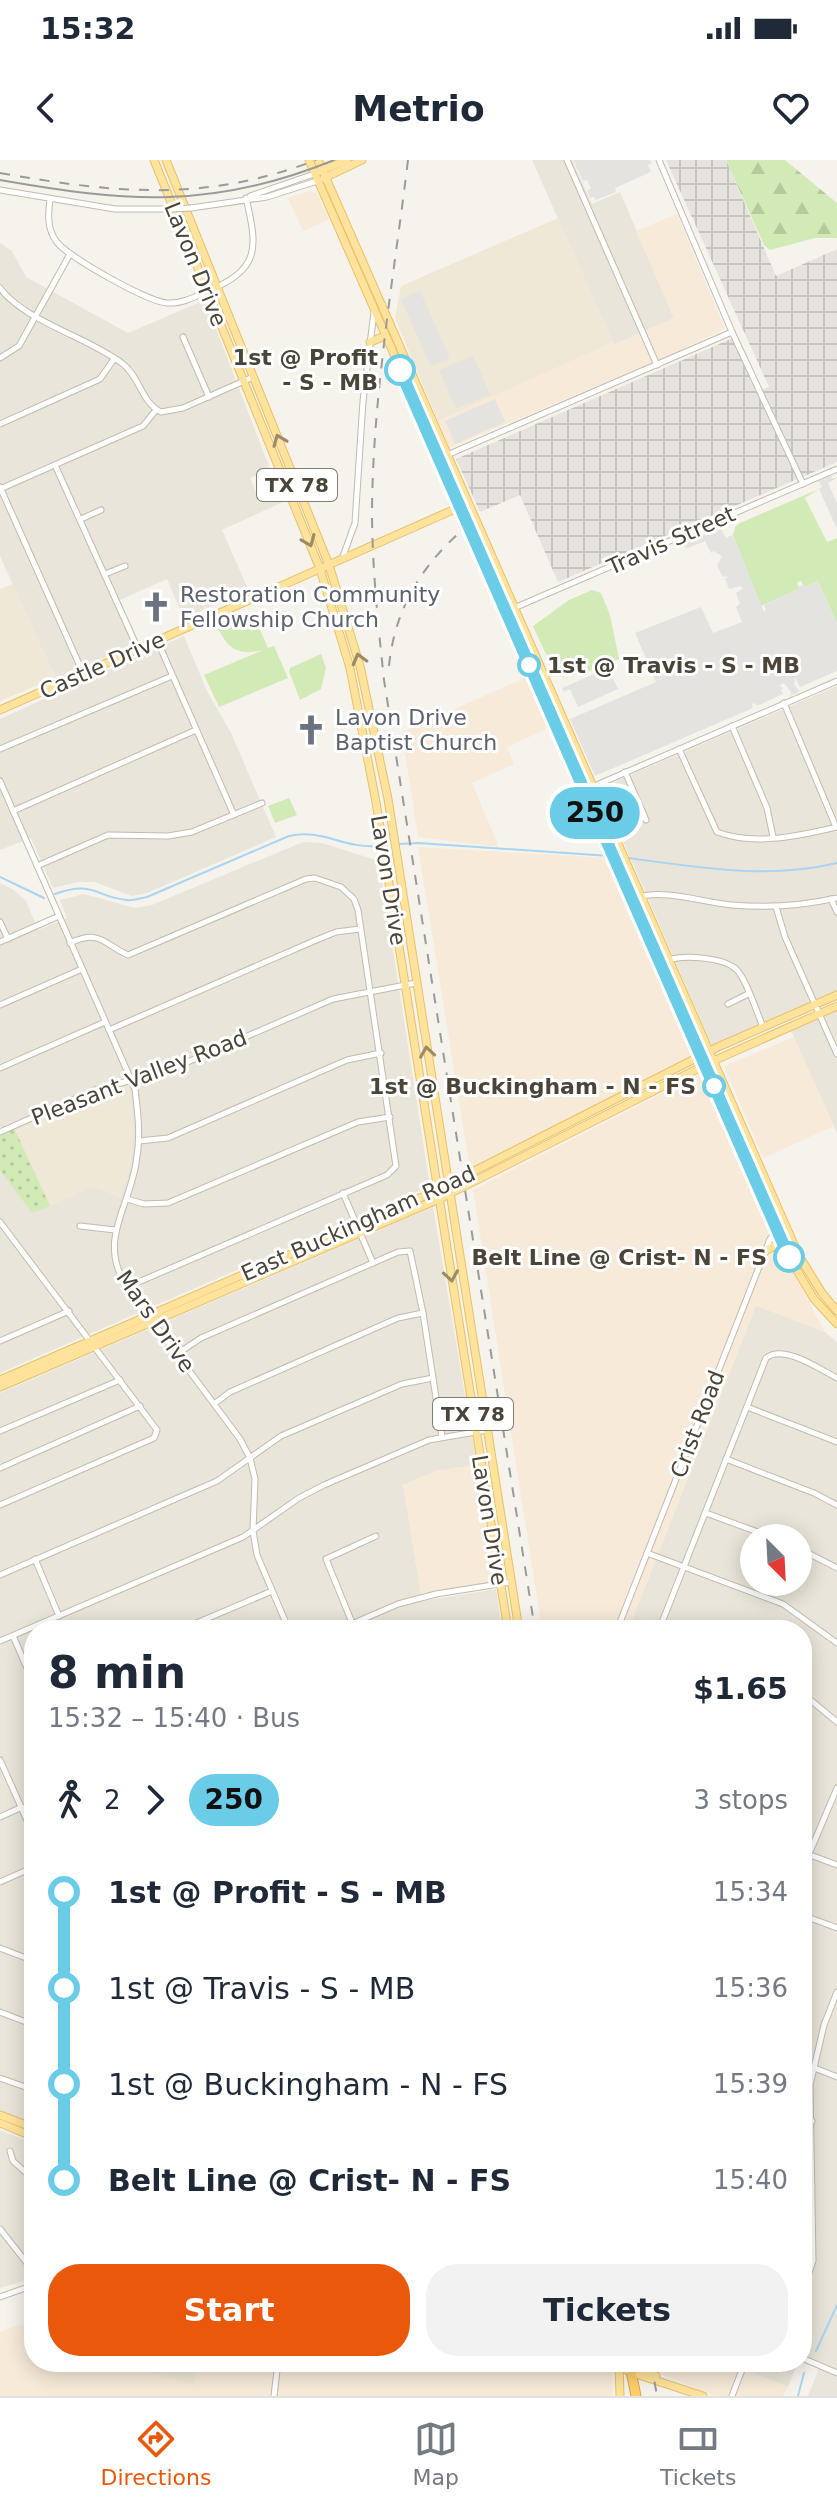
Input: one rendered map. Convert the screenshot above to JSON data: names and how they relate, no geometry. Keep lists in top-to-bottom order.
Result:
{
  "streets": {
    "main road": [
      "Lavon Drive",
      "TX 78",
      "Castle Drive",
      "East Buckingham Road"
    ],
    "street": [
      "Travis Street",
      "Pleasant Valley Road",
      "Mars Drive",
      "Crist Road"
    ]
  },
  "crossings": [
    ["Lavon Drive", "Castle Drive"],
    ["Lavon Drive", "Pleasant Valley Road"],
    ["Lavon Drive", "East Buckingham Road"],
    ["Pleasant Valley Road", "Mars Drive"],
    ["East Buckingham Road", "Mars Drive"]
  ],
  "places": {
    "other": [
      "1st @ Profit - S - MB",
      "1st @ Travis - S - MB",
      "1st @ Buckingham - N - FS",
      "Belt Line @ Crist- N - FS"
    ],
    "church": ["Restoration Community Fellowship Church", "Lavon Drive Baptist Church"]
  },
  "lines": ["bus line 250"],
  "north": "bottom right",
  "page": {
    "status": "15:32",
    "header": "Metrio",
    "on_map": "250",
    "heading": ["8 min", "15:32 – 15:40 · Bus", "$1.65"],
    "legs": ["2", "250", "3 stops"],
    "list": [
      {
        "name": "1st @ Profit - S - MB",
        "value": "15:34"
      },
      {
        "name": "1st @ Travis - S - MB",
        "value": "15:36"
      },
      {
        "name": "1st @ Buckingham - N - FS",
        "value": "15:39"
      },
      {
        "name": "Belt Line @ Crist- N - FS",
        "value": "15:40"
      }
    ],
    "buttons": ["Start", "Tickets"],
    "tabs": ["Directions", "Map", "Tickets"]
  }
}
